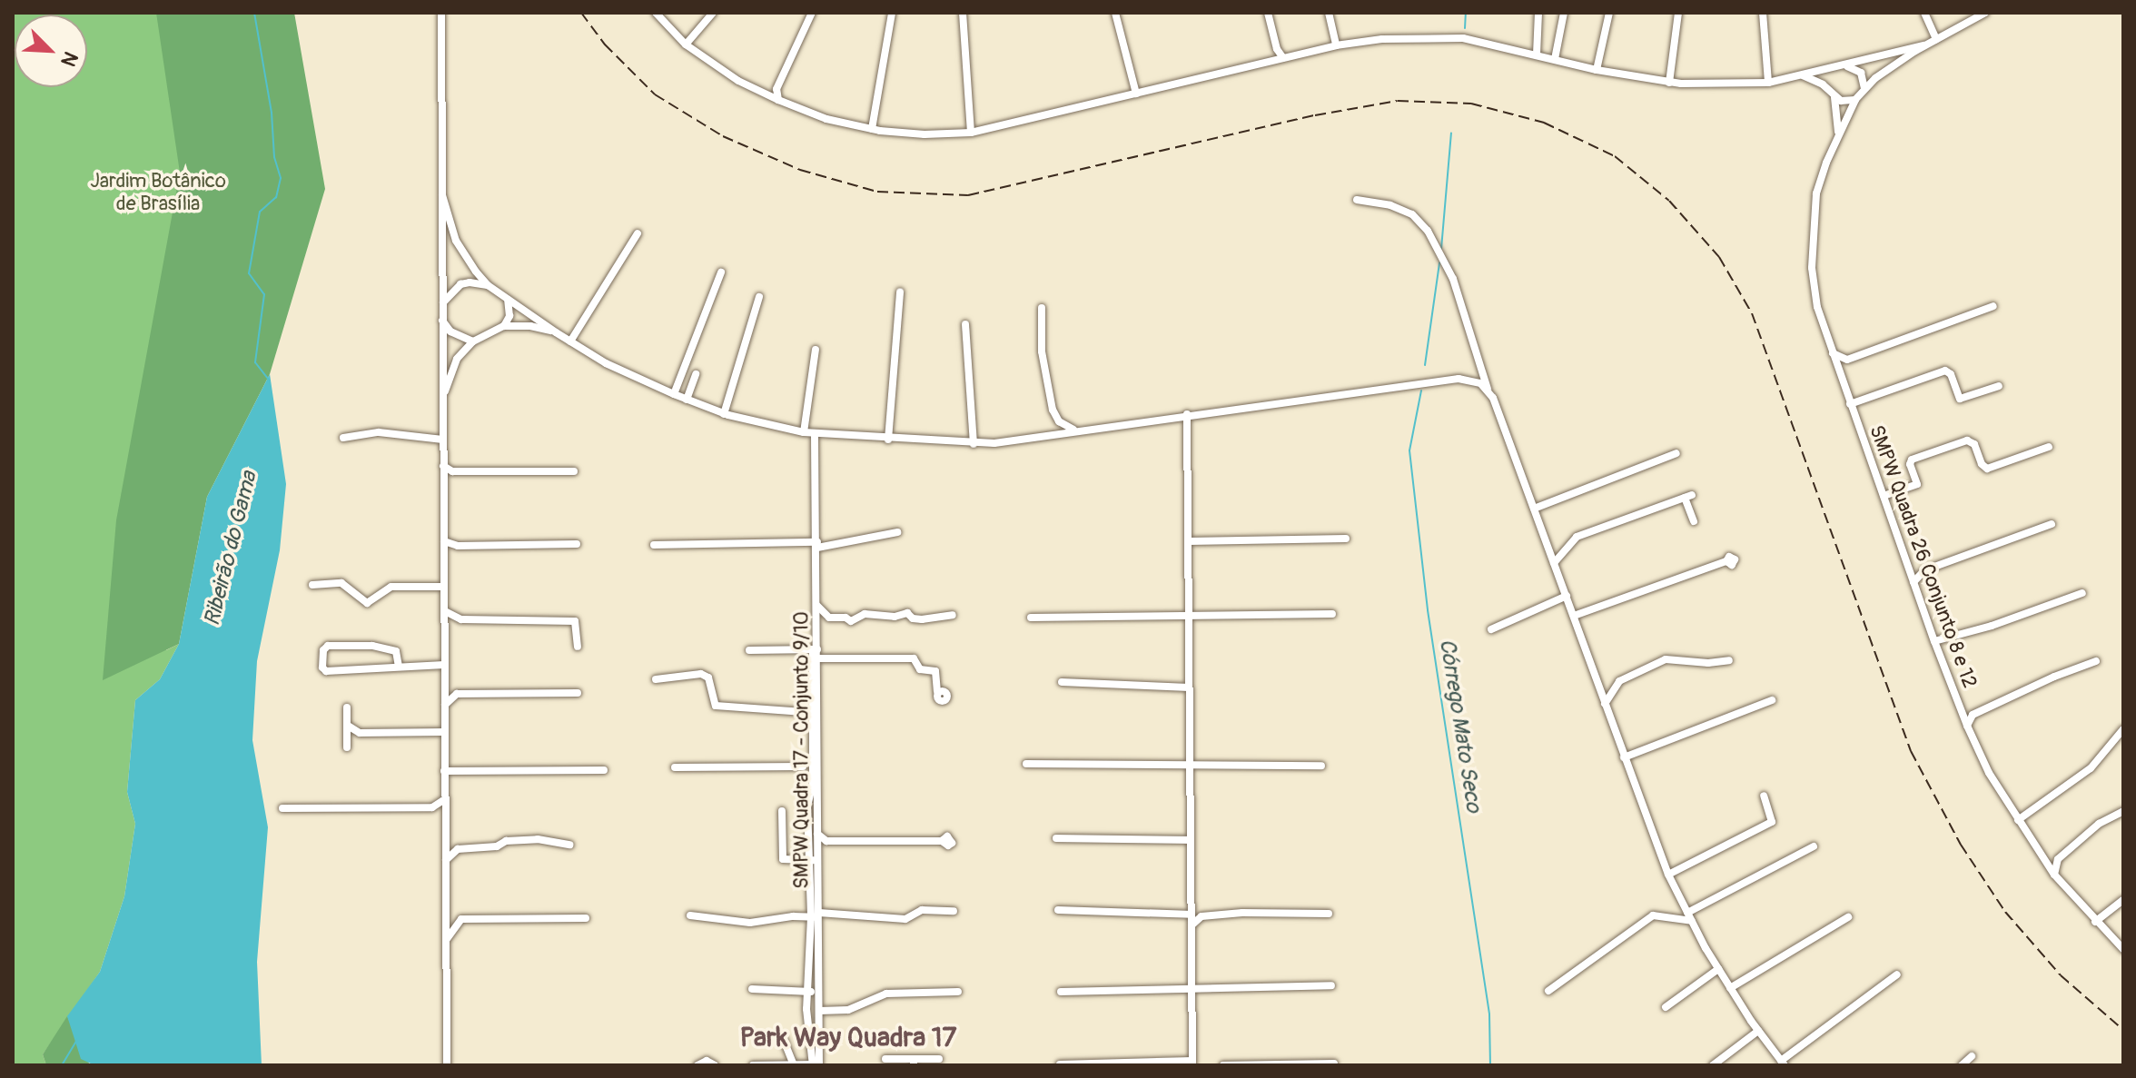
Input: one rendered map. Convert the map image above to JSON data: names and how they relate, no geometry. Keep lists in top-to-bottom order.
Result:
{
  "streets": {
    "street": ["SMPW Quadra 26 Conjunto 8 e 12", "SMPW Quadra 17 - Conjunto 9/10"]
  },
  "districts": ["Park Way Quadra 17"],
  "water": ["Ribeirão do Gama", "Córrego Mato Seco"],
  "parks": ["Jardim Botânico de Brasília"],
  "north": "bottom right"
}
